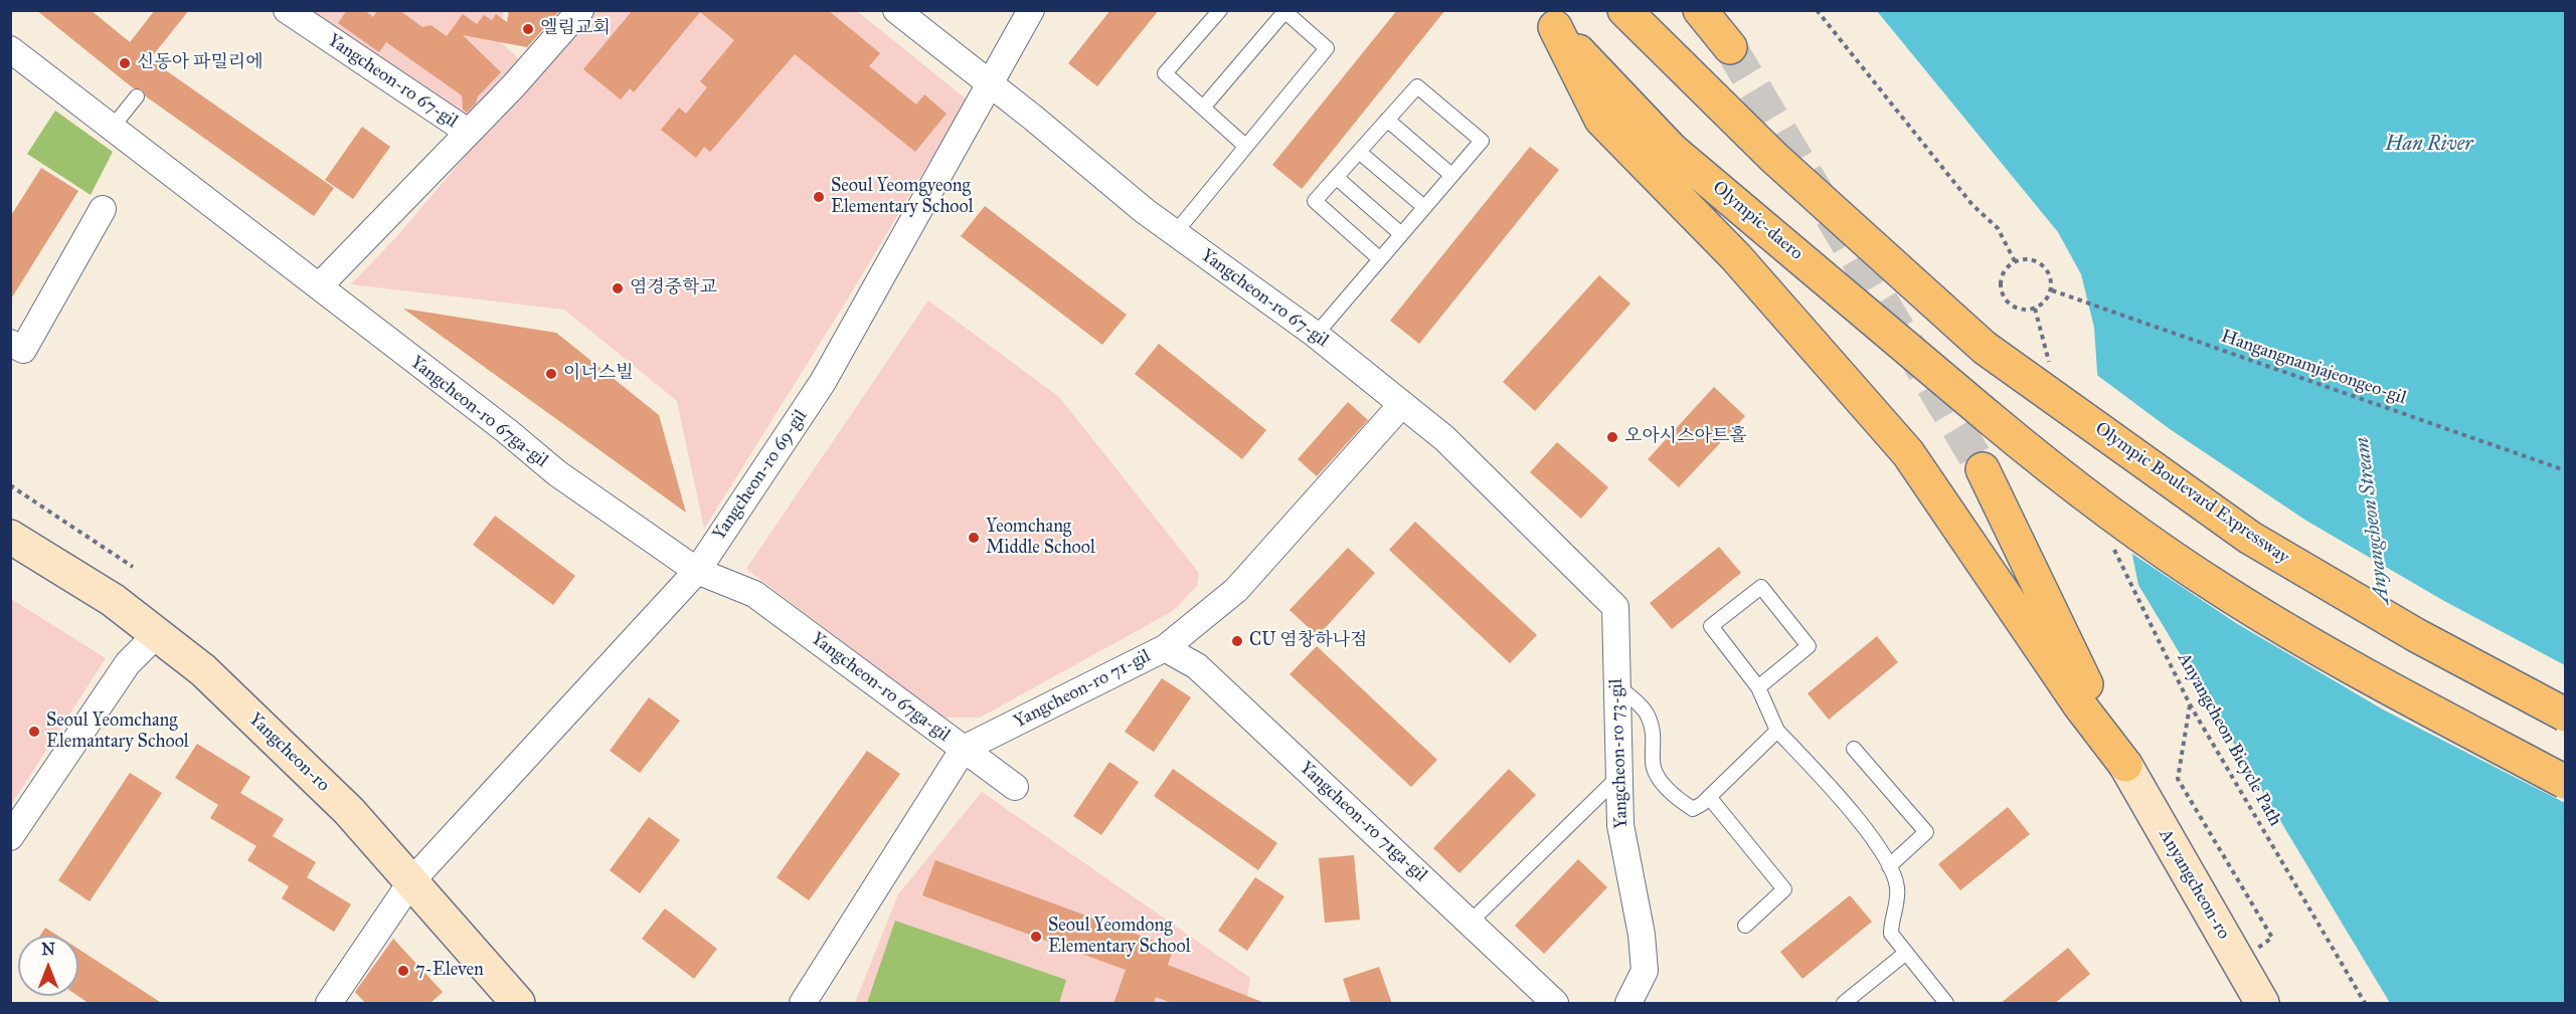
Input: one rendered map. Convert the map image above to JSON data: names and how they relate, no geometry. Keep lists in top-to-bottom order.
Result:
{
  "streets": {
    "highway": ["Olympic-daero", "Olympic Boulevard Expressway"],
    "main road": ["Yangcheon-ro", "Anyangcheon-ro"],
    "street": [
      "Yangcheon-ro 67-gil",
      "Yangcheon-ro 67ga-gil",
      "Yangcheon-ro 69-gil",
      "Yangcheon-ro 71-gil",
      "Yangcheon-ro 73-gil",
      "Yangcheon-ro 71ga-gil"
    ],
    "path": ["Hangangnamjajeongeo-gil", "Anyangcheon Bicycle Path"]
  },
  "crossings": [
    ["Yangcheon-ro 67-gil", "Yangcheon-ro 67ga-gil"],
    ["Yangcheon-ro 67-gil", "Yangcheon-ro 69-gil"],
    ["Yangcheon-ro 67-gil", "Yangcheon-ro 71-gil"],
    ["Yangcheon-ro 67-gil", "Yangcheon-ro 73-gil"],
    ["Yangcheon-ro 67ga-gil", "Yangcheon-ro 69-gil"],
    ["Yangcheon-ro 67ga-gil", "Yangcheon-ro 71-gil"],
    ["Yangcheon-ro 69-gil", "Yangcheon-ro"],
    ["Yangcheon-ro 71-gil", "Yangcheon-ro 71ga-gil"]
  ],
  "water": ["Han River", "Anyangcheon Stream"],
  "places": [
    "엘림교회",
    "신동아 파밀리에",
    "Seoul Yeomgyeong Elementary School",
    "염경중학교",
    "이너스빌",
    "오아시스아트홀",
    "Yeomchang Middle School",
    "CU 염창하나점",
    "Seoul Yeomchang Elemantary School",
    "Seoul Yeomdong Elementary School",
    "7-Eleven"
  ],
  "north": "top"
}
